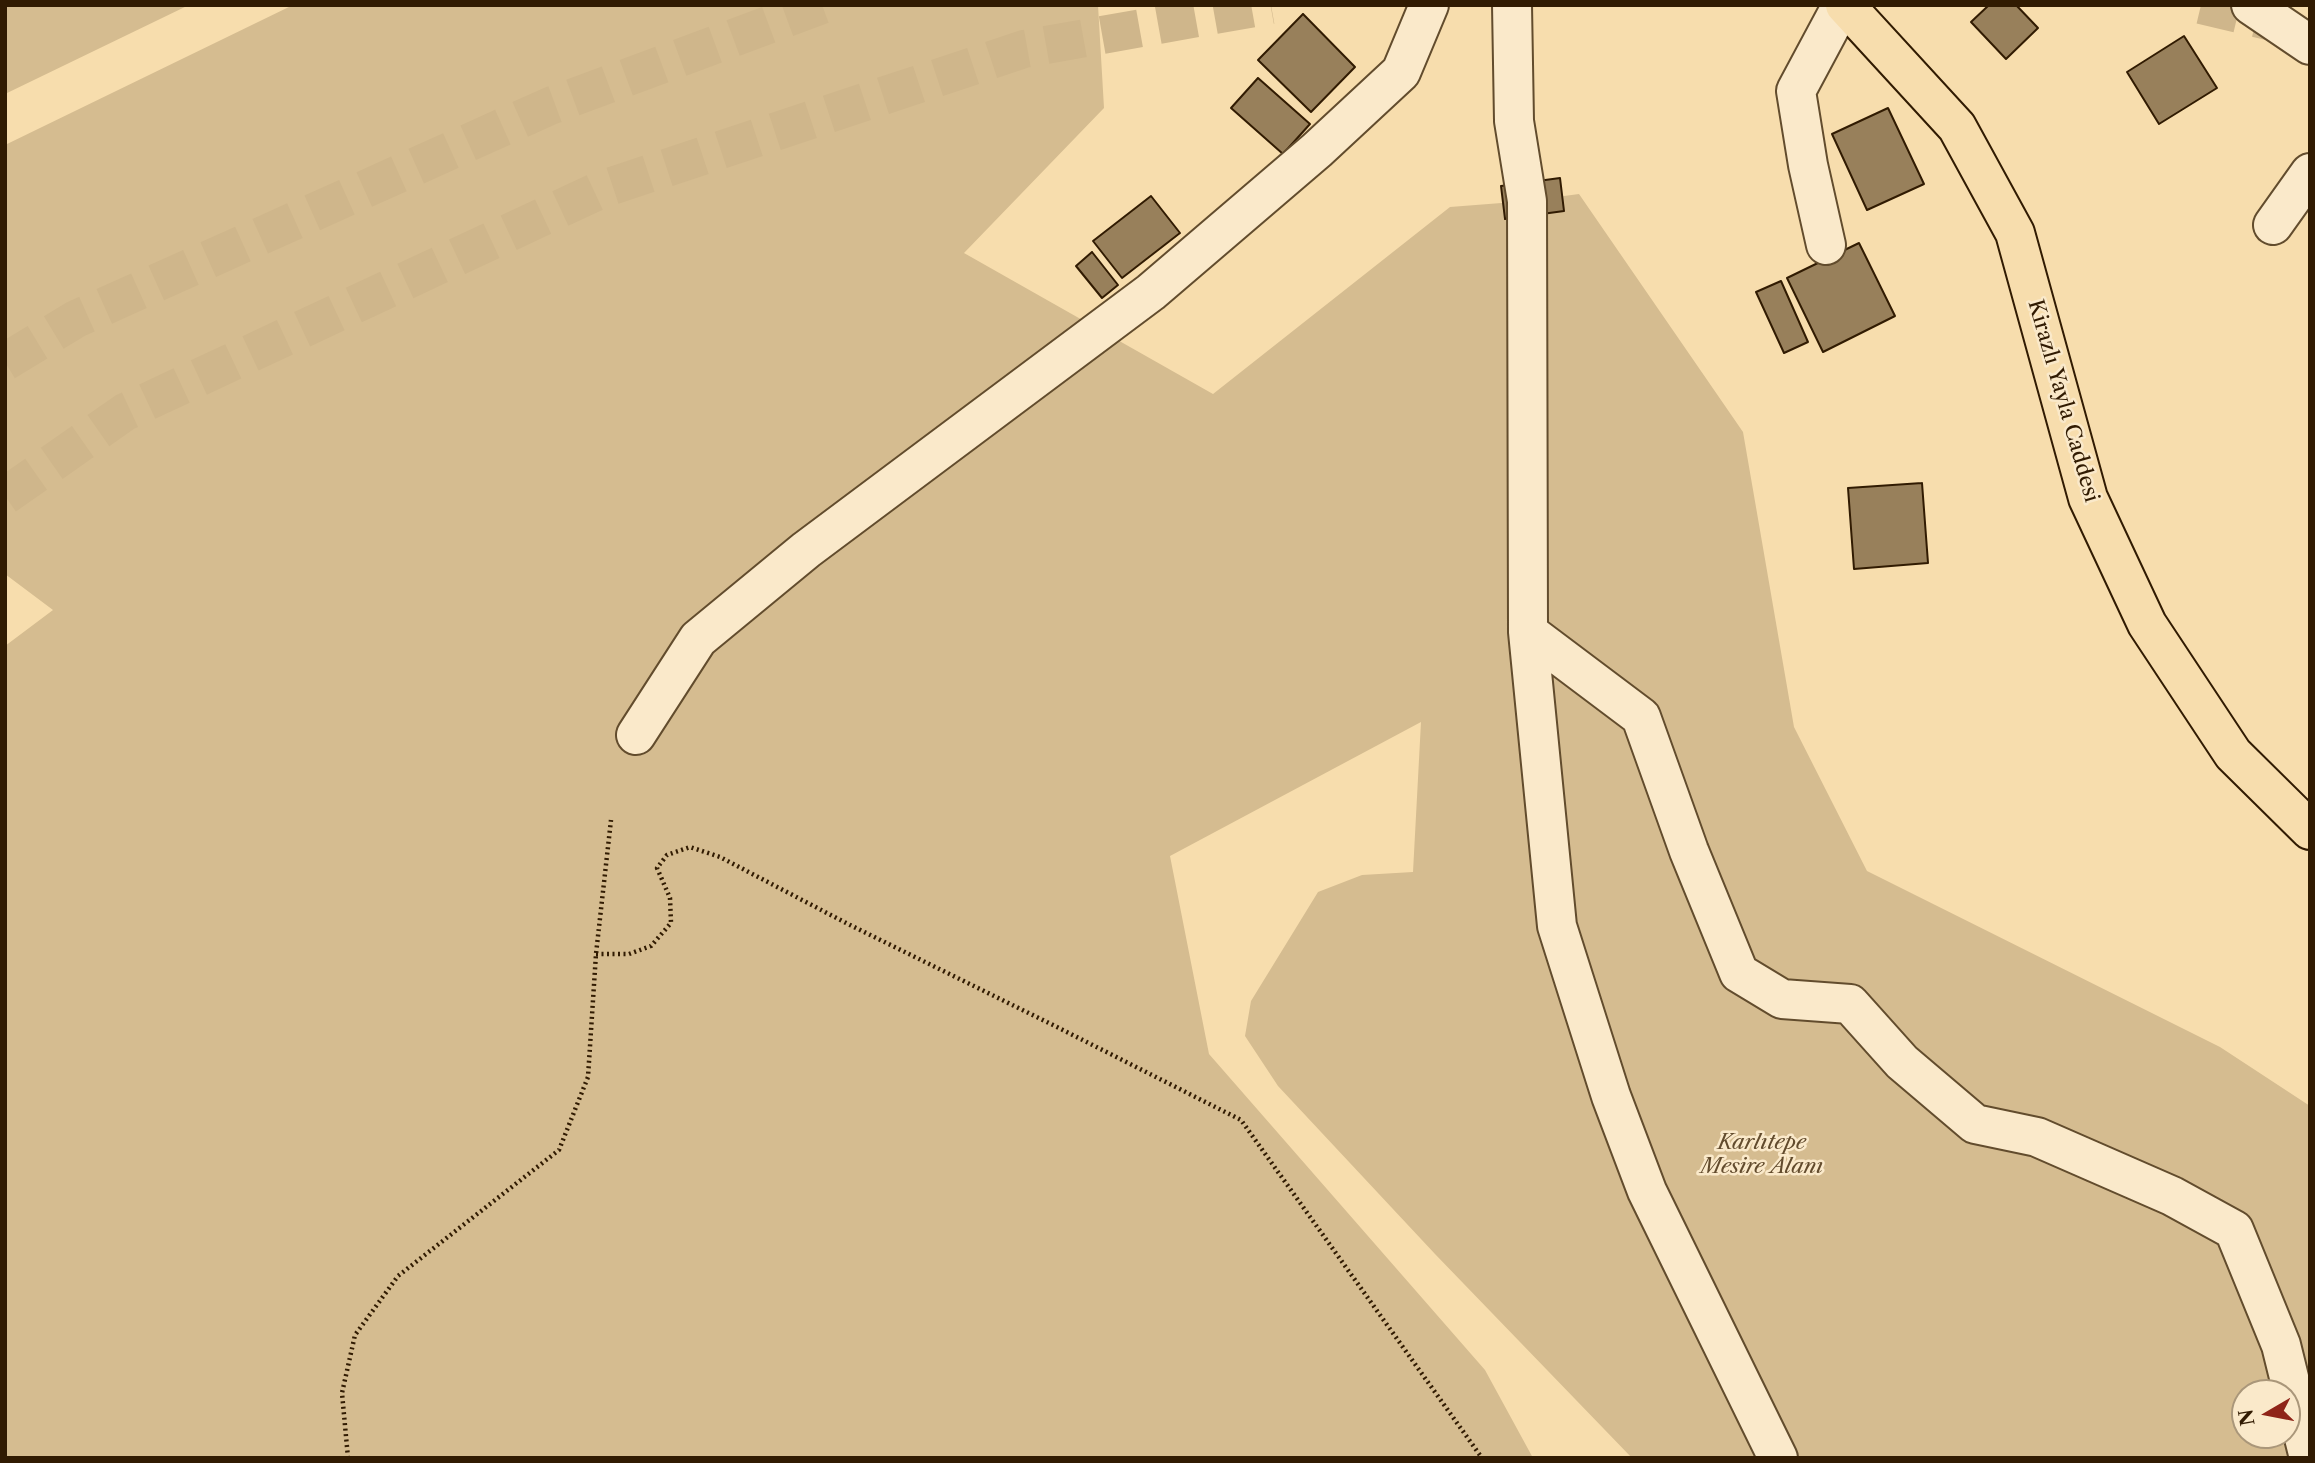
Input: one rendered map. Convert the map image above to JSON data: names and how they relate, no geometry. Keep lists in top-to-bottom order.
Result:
{
  "streets": {
    "main road": ["Kirazlı Yayla Caddesi"]
  },
  "parks": ["Karlıtepe Mesire Alanı"],
  "north": "left"
}
